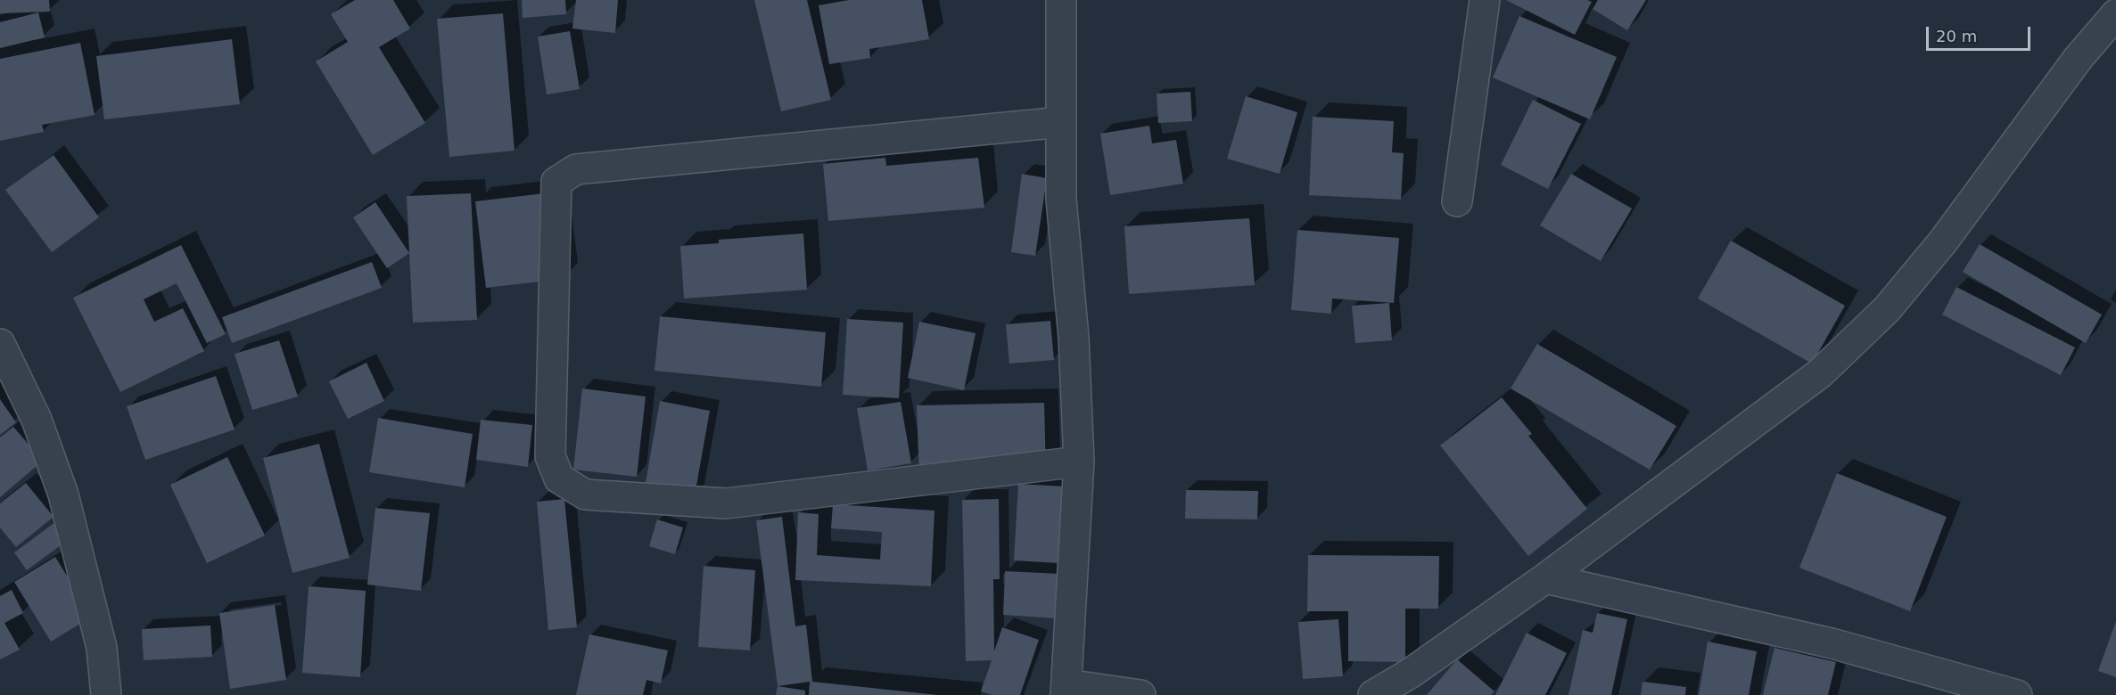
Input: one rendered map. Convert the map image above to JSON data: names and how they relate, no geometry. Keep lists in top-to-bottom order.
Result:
{
  "scale_bar": "20 m"
}
